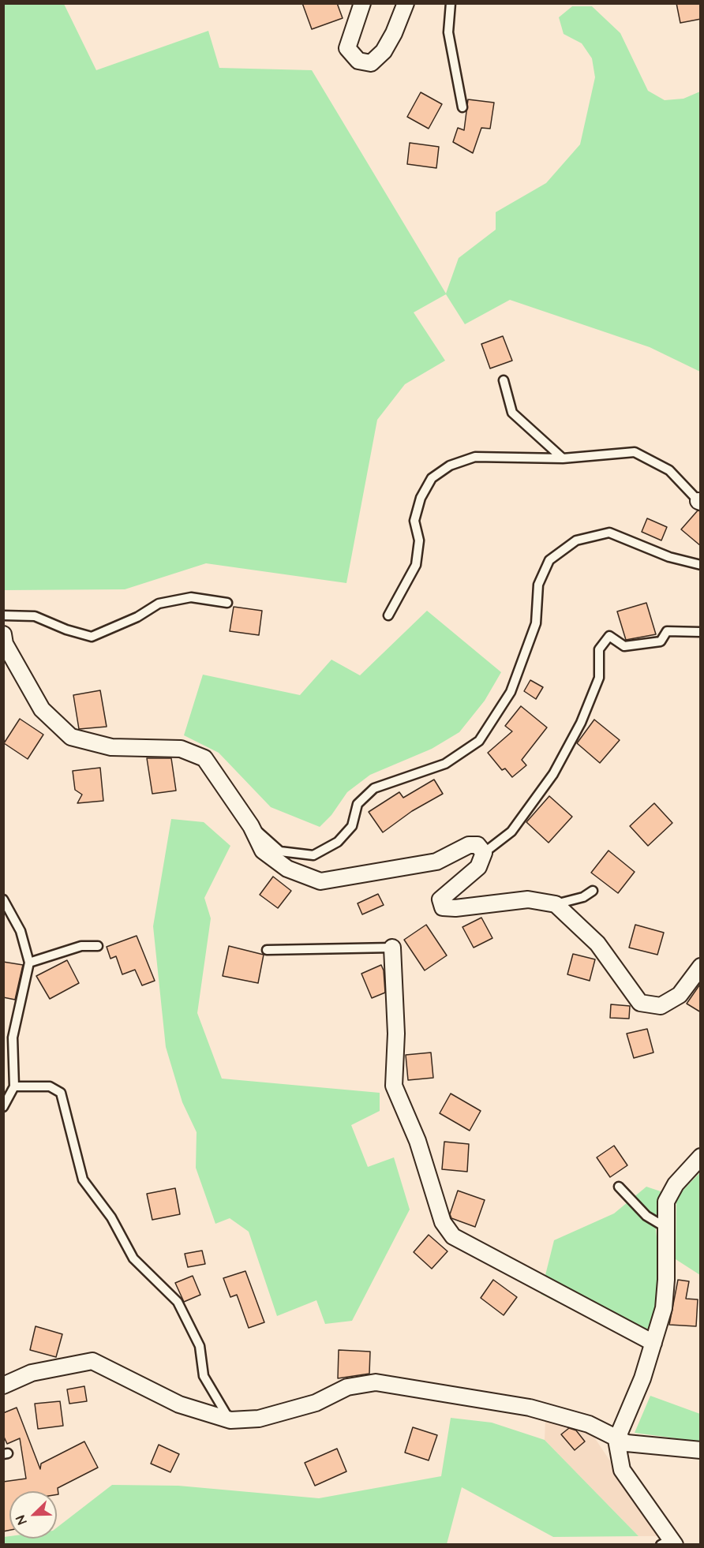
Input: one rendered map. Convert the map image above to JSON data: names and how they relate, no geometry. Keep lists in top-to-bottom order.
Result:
{
  "north": "bottom left"
}
